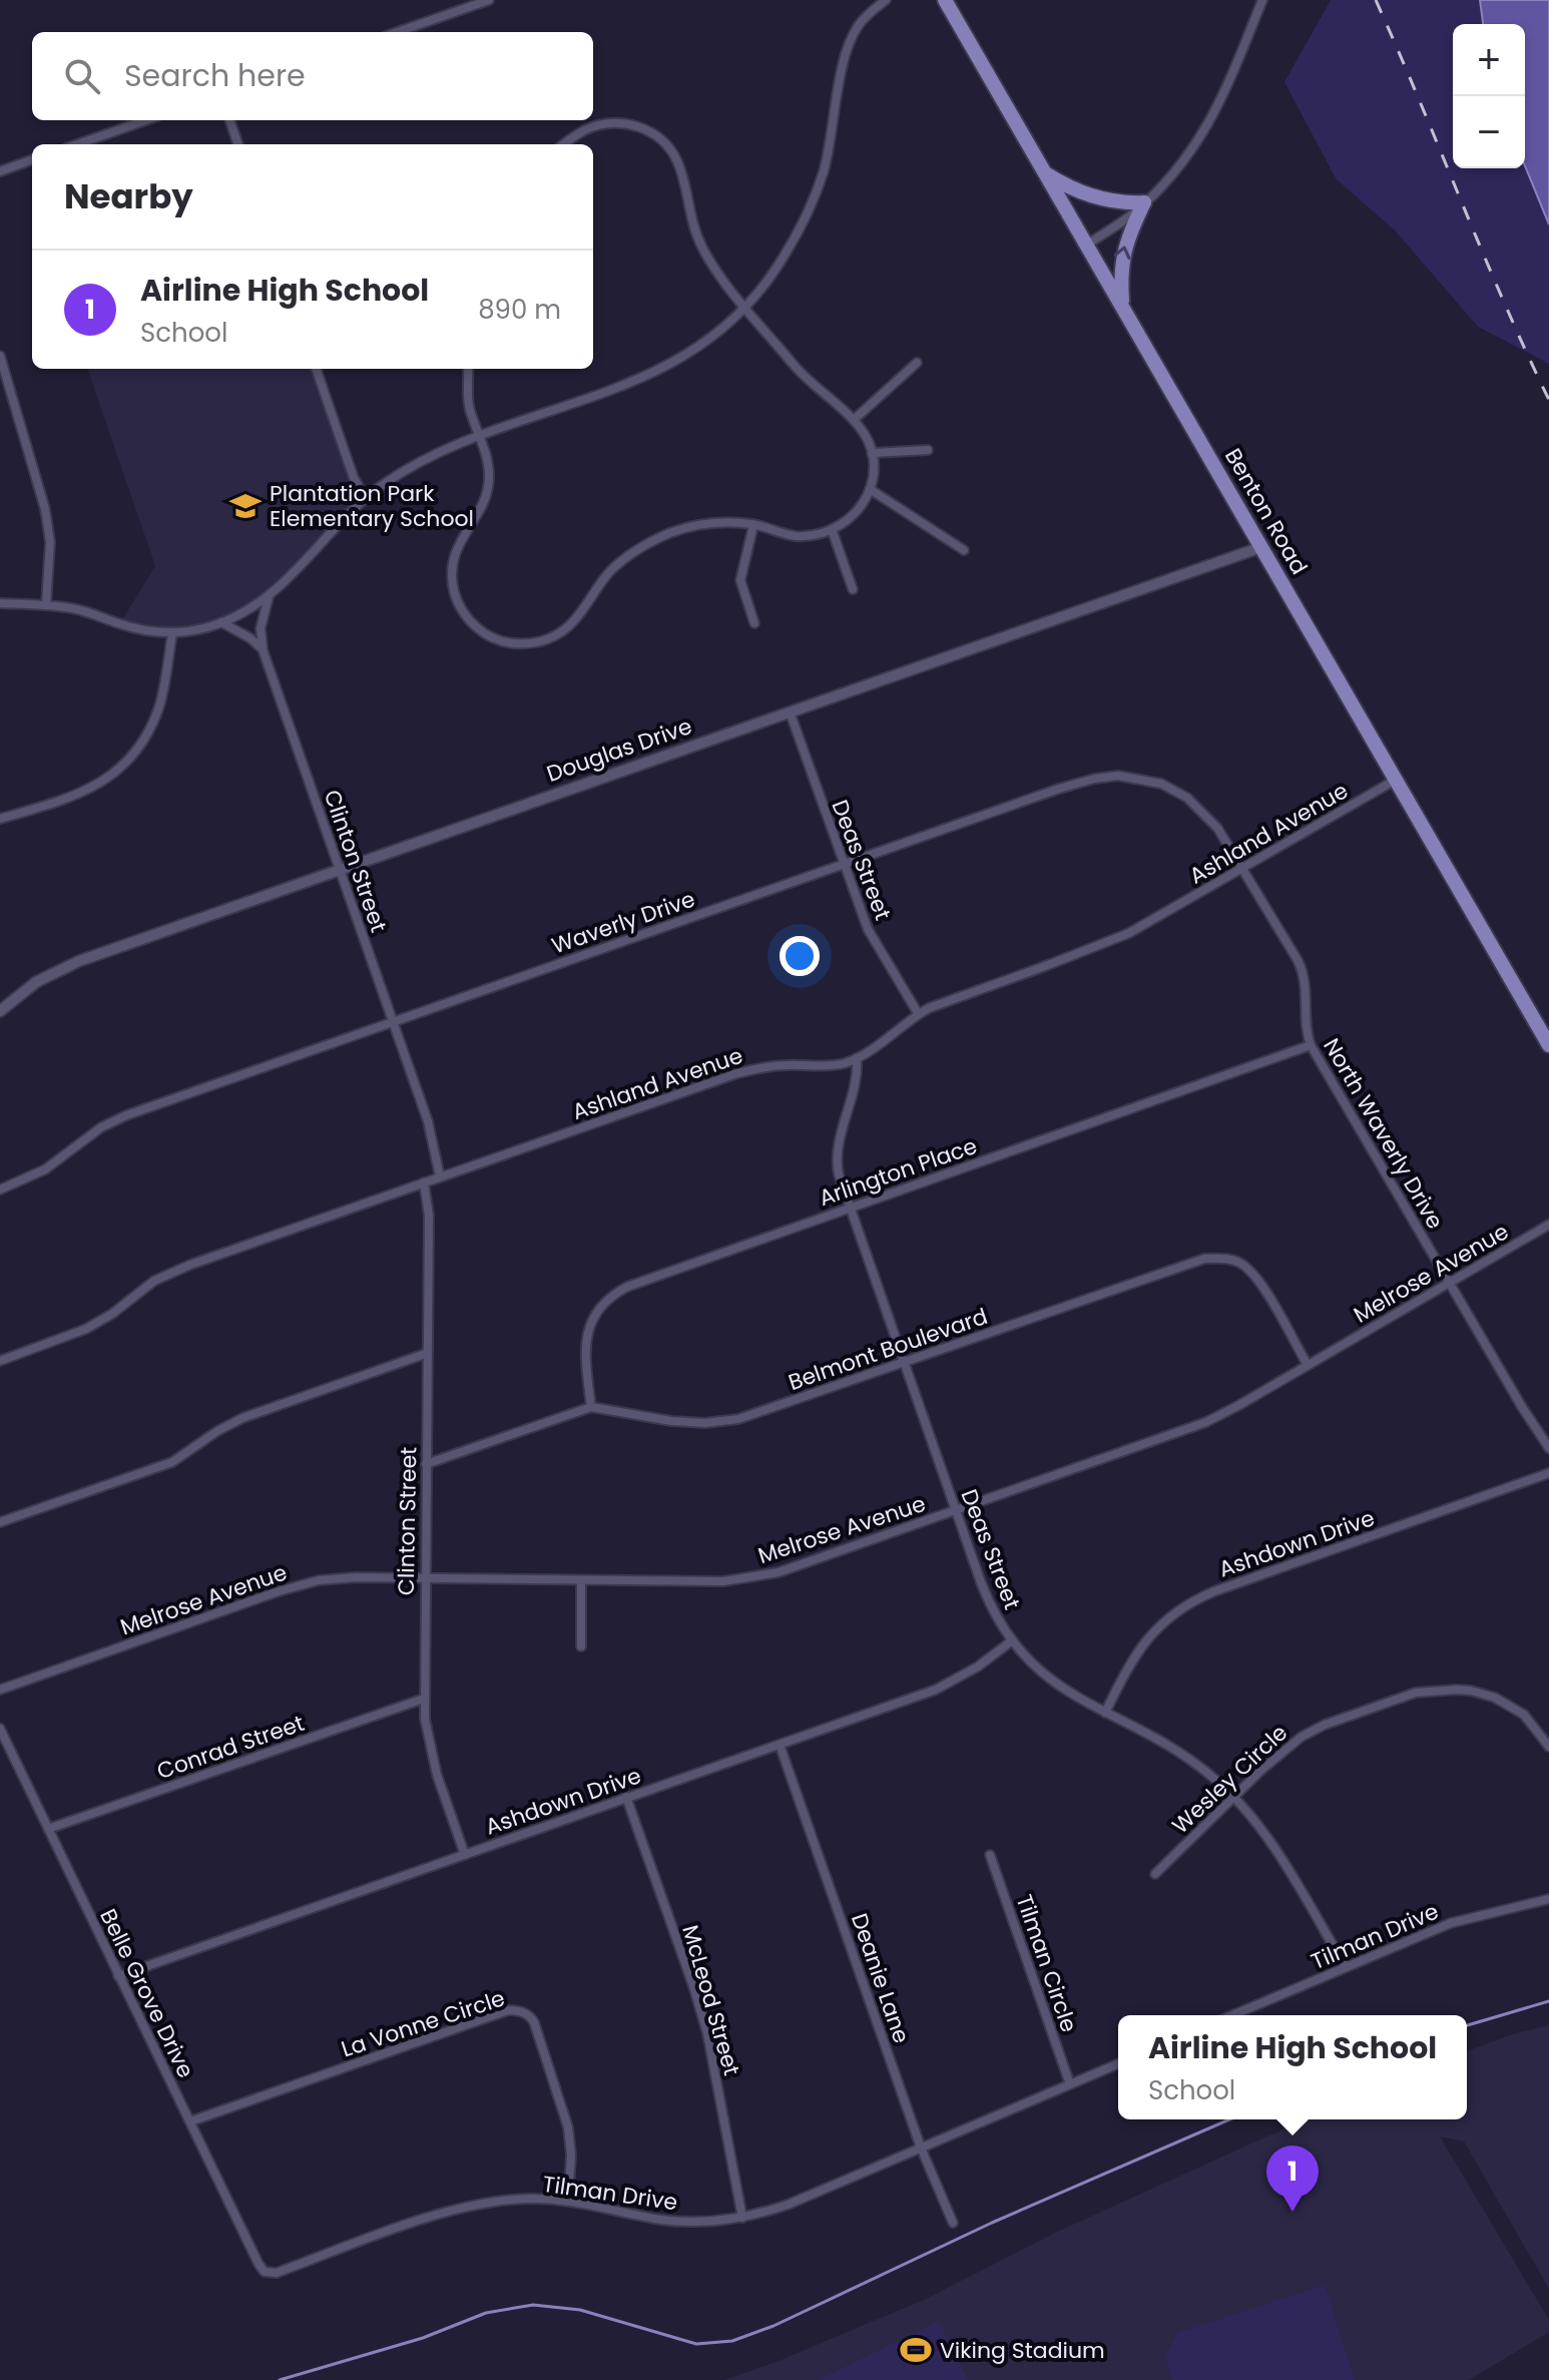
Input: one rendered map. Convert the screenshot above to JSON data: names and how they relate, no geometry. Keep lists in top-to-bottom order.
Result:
{
  "streets": {
    "main road": ["Benton Road"],
    "street": [
      "Douglas Drive",
      "Ashland Avenue",
      "Deas Street",
      "Clinton Street",
      "Waverly Drive",
      "North Waverly Drive",
      "Arlington Place",
      "Melrose Avenue",
      "Belmont Boulevard",
      "Ashdown Drive",
      "Conrad Street",
      "Wesley Circle",
      "Tilman Drive",
      "Tilman Circle",
      "Deanie Lane",
      "Belle Grove Drive",
      "McLeod Street",
      "La Vonne Circle"
    ]
  },
  "crossings": [
    ["Benton Road", "Douglas Drive"],
    ["Benton Road", "Ashland Avenue"],
    ["Douglas Drive", "Deas Street"],
    ["Douglas Drive", "Clinton Street"],
    ["Ashland Avenue", "Deas Street"],
    ["Ashland Avenue", "Clinton Street"],
    ["Ashland Avenue", "Waverly Drive"],
    ["Ashland Avenue", "North Waverly Drive"],
    ["Deas Street", "Waverly Drive"],
    ["Deas Street", "Arlington Place"],
    ["Deas Street", "Melrose Avenue"],
    ["Deas Street", "Belmont Boulevard"],
    ["Deas Street", "Ashdown Drive"],
    ["Deas Street", "Wesley Circle"],
    ["Deas Street", "Tilman Drive"],
    ["Clinton Street", "Waverly Drive"],
    ["Clinton Street", "Melrose Avenue"],
    ["Clinton Street", "Belmont Boulevard"],
    ["Clinton Street", "Ashdown Drive"],
    ["Clinton Street", "Conrad Street"],
    ["Waverly Drive", "North Waverly Drive"],
    ["North Waverly Drive", "Arlington Place"],
    ["North Waverly Drive", "Melrose Avenue"],
    ["Arlington Place", "Belmont Boulevard"],
    ["Melrose Avenue", "Belmont Boulevard"],
    ["Ashdown Drive", "Deanie Lane"],
    ["Ashdown Drive", "Belle Grove Drive"],
    ["Ashdown Drive", "McLeod Street"],
    ["Conrad Street", "Belle Grove Drive"],
    ["Tilman Drive", "Tilman Circle"],
    ["Tilman Drive", "Deanie Lane"],
    ["Tilman Drive", "Belle Grove Drive"],
    ["Tilman Drive", "McLeod Street"],
    ["Tilman Drive", "La Vonne Circle"],
    ["Belle Grove Drive", "La Vonne Circle"]
  ],
  "places": {
    "school or university": ["Plantation Park Elementary School"],
    "sports": ["Viking Stadium"]
  },
  "page": {
    "map_buttons": ["+", "−"],
    "search": "Search here",
    "heading": "Nearby",
    "list": [
      {
        "mark": "1",
        "name": "Airline High School",
        "note": "School",
        "value": "890 m"
      }
    ],
    "popup": ["Airline High School", "School"],
    "pins": "1"
  }
}
